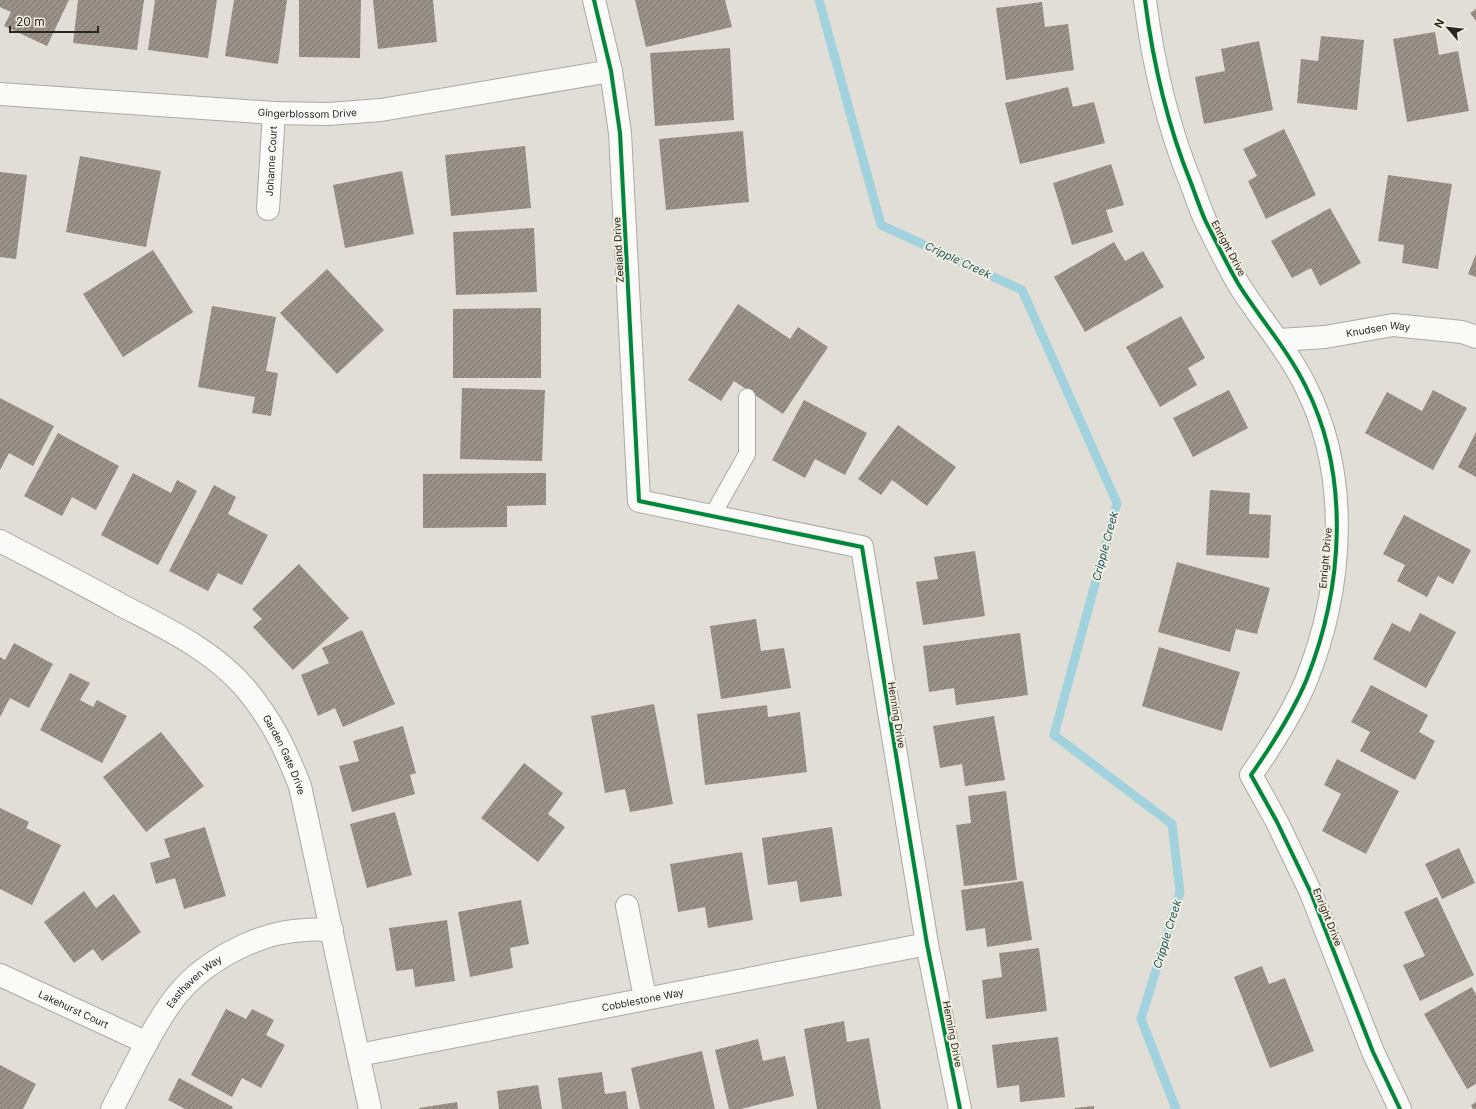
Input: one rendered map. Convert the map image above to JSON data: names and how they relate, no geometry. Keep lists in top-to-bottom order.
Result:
{
  "streets": {
    "street": [
      "Gingerblossom Drive",
      "Johanne Court",
      "Enright Drive",
      "Zeeland Drive",
      "Knudsen Way",
      "Henning Drive",
      "Garden Gate Drive",
      "Easthaven Way",
      "Cobblestone Way",
      "Lakehurst Court"
    ]
  },
  "crossings": [
    ["Gingerblossom Drive", "Johanne Court"],
    ["Gingerblossom Drive", "Zeeland Drive"],
    ["Enright Drive", "Knudsen Way"],
    ["Zeeland Drive", "Henning Drive"],
    ["Henning Drive", "Cobblestone Way"],
    ["Garden Gate Drive", "Easthaven Way"],
    ["Garden Gate Drive", "Cobblestone Way"],
    ["Easthaven Way", "Lakehurst Court"]
  ],
  "water": ["Cripple Creek"],
  "scale_bar": "20 m",
  "north": "top left"
}
